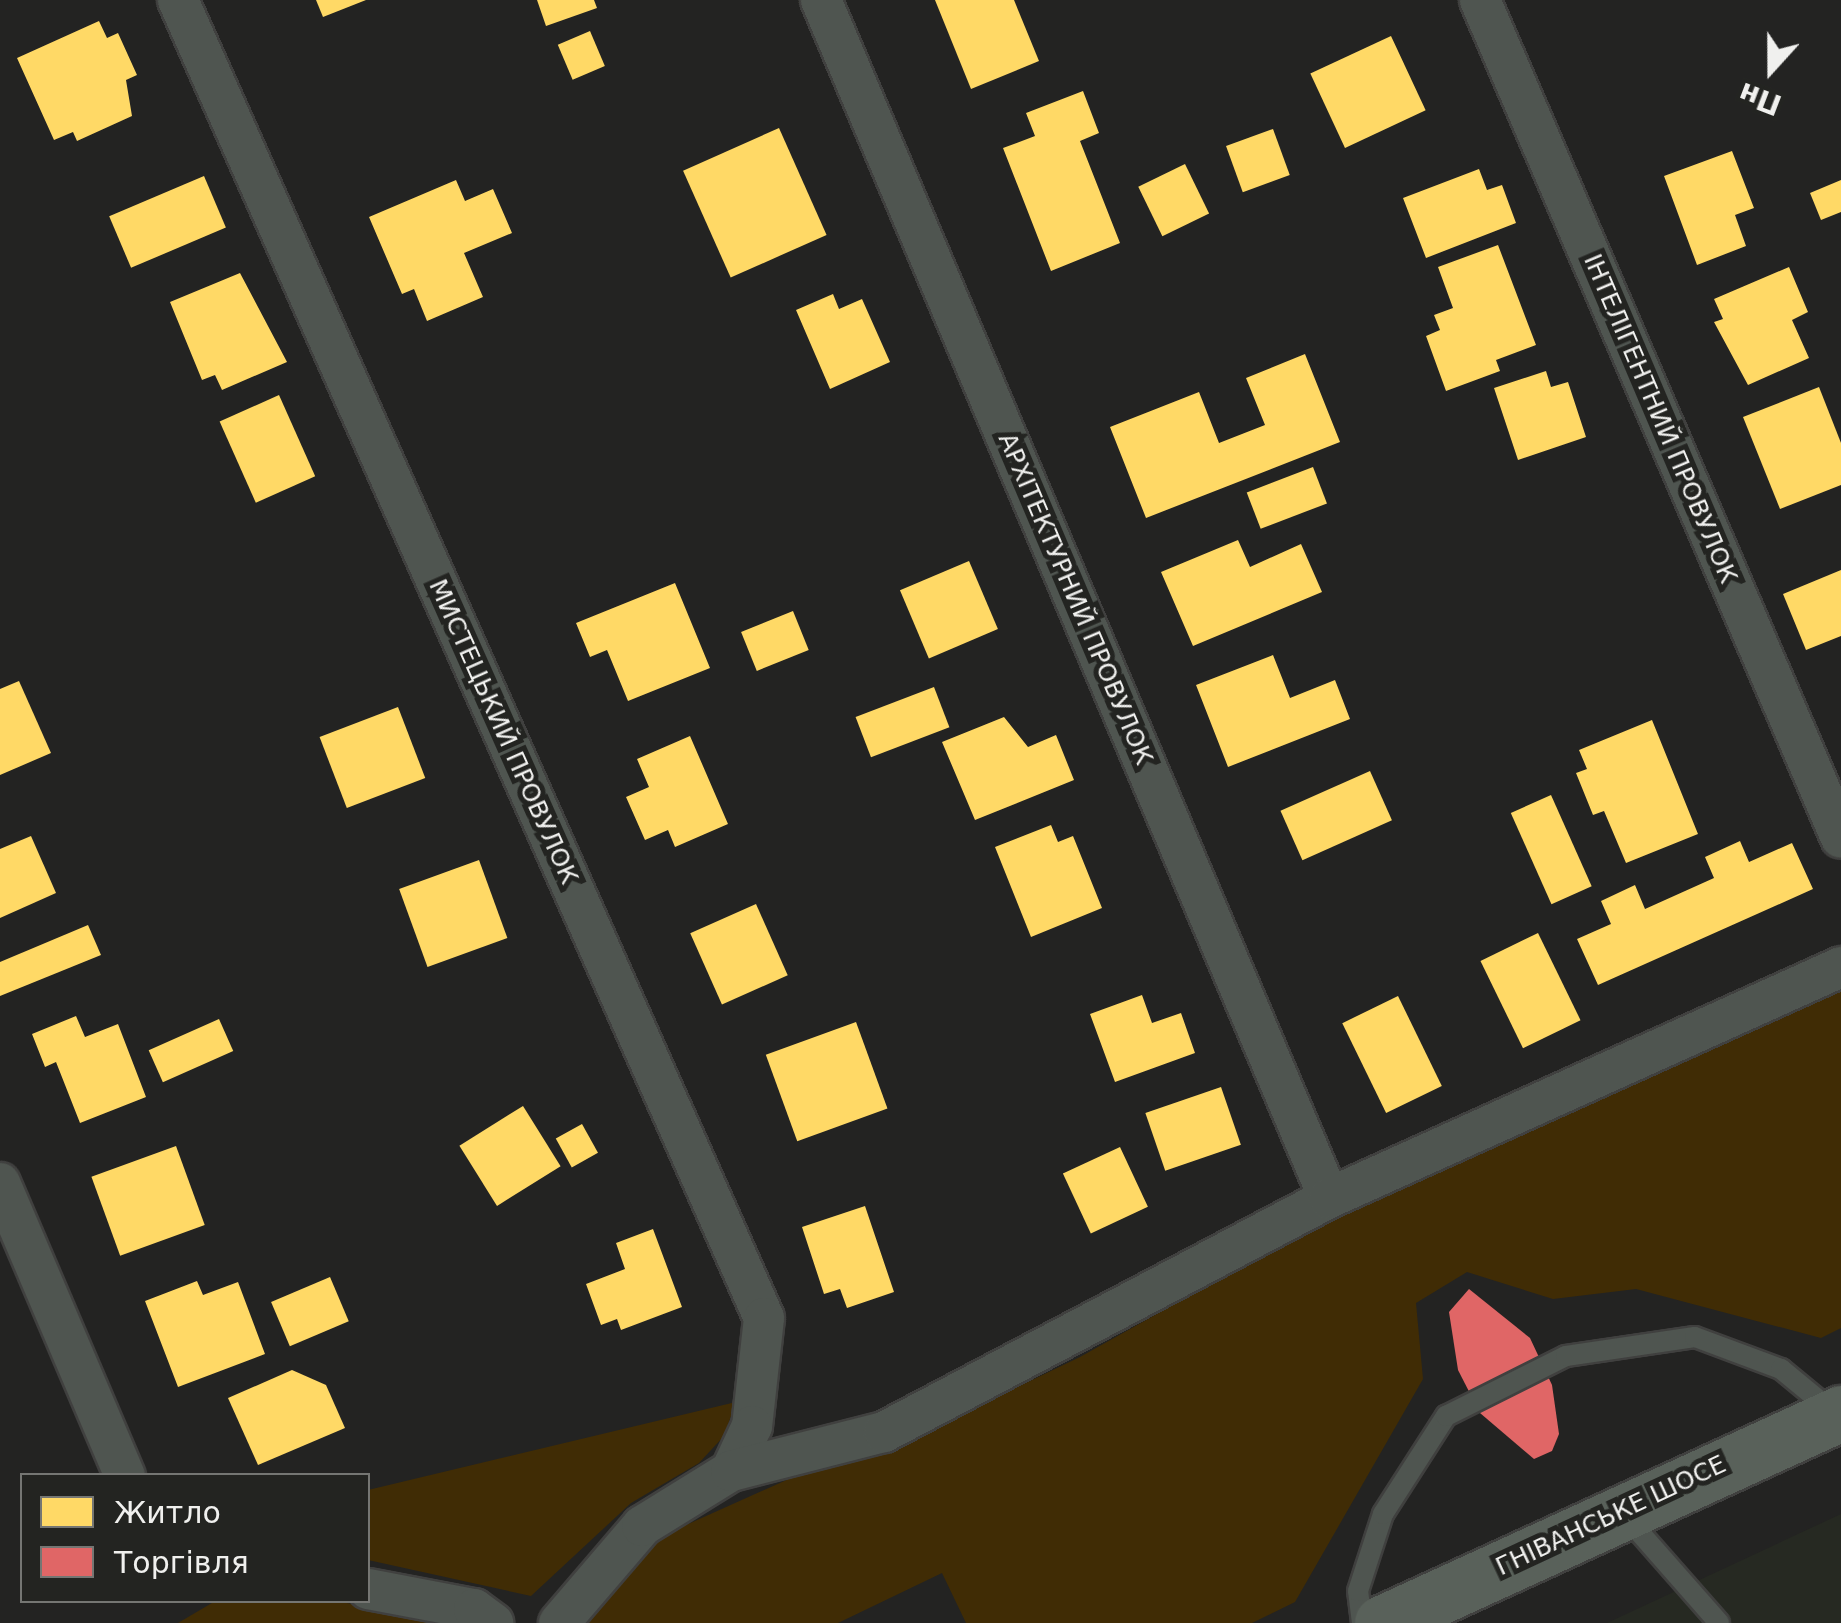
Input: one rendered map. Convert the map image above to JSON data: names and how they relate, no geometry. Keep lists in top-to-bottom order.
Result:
{
  "streets": {
    "main road": ["ГНІВАНСЬКЕ ШОСЕ"],
    "street": ["ІНТЕЛІГЕНТНИЙ ПРОВУЛОК", "АРХІТЕКТУРНИЙ ПРОВУЛОК", "МИСТЕЦЬКИЙ ПРОВУЛОК"]
  },
  "legend": ["Житло", "Торгівля"],
  "north": "bottom"
}
